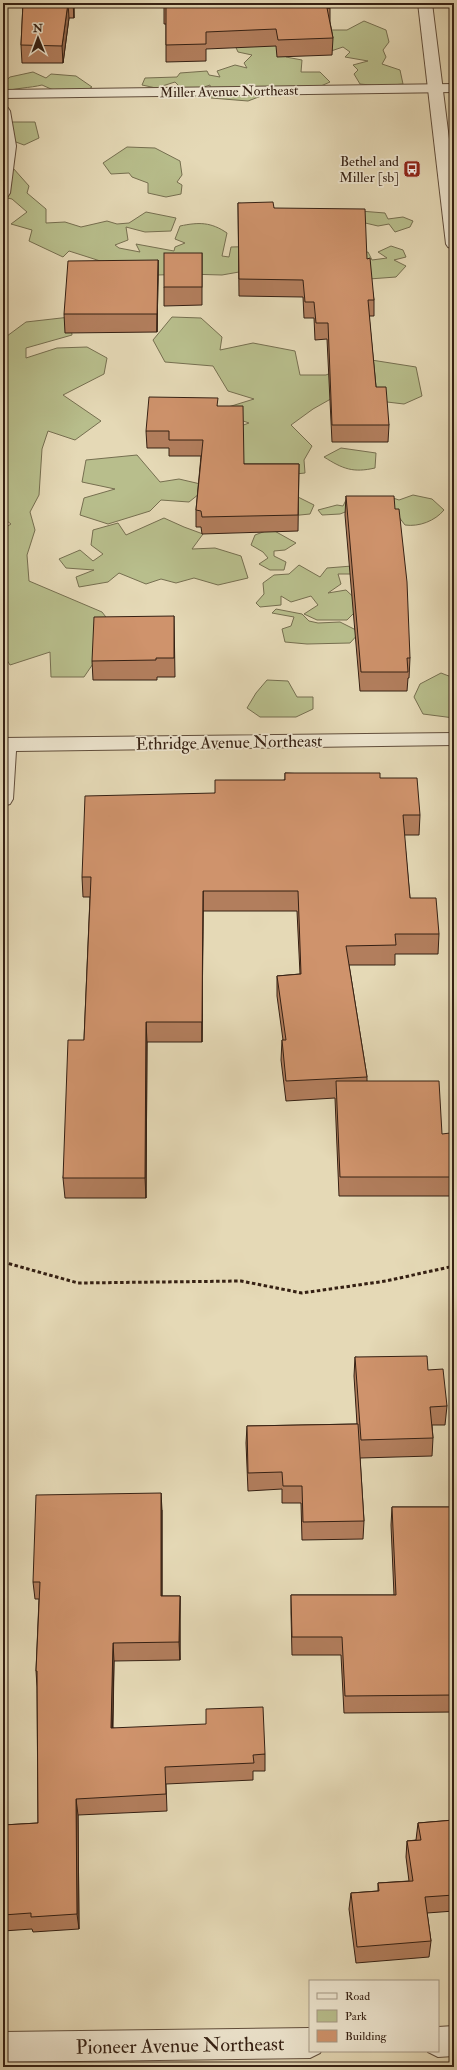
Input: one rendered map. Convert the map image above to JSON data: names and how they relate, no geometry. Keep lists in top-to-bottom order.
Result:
{
  "streets": {
    "street": ["Miller Avenue Northeast", "Ethridge Avenue Northeast", "Pioneer Avenue Northeast"]
  },
  "places": {
    "bus stop": ["Bethel and Miller [sb]"]
  },
  "legend": ["Road", "Park", "Building"],
  "north": "top"
}
